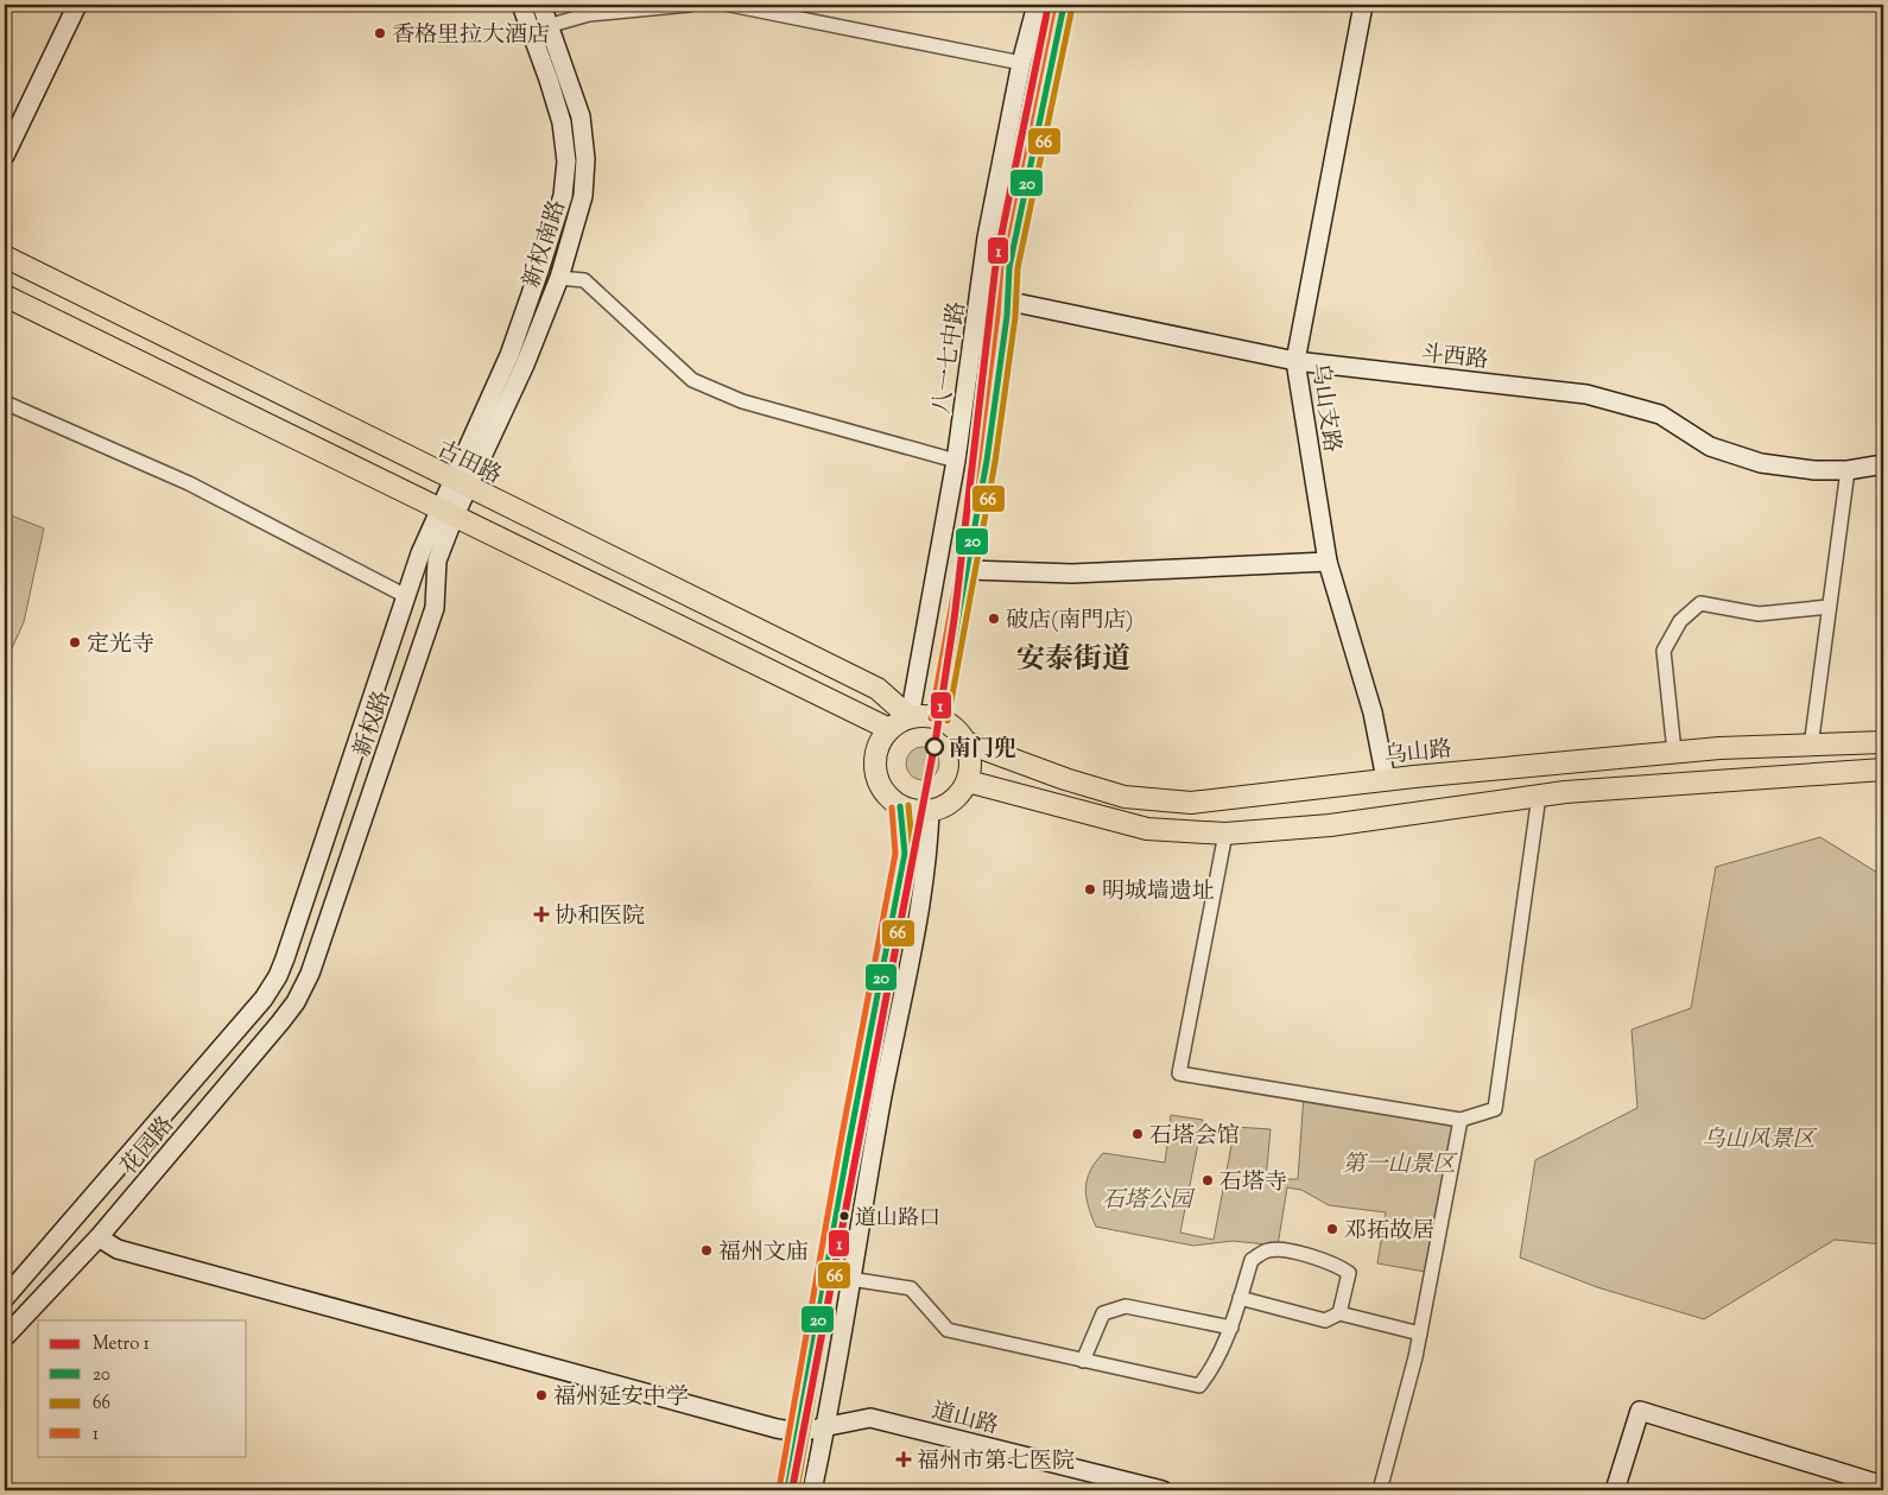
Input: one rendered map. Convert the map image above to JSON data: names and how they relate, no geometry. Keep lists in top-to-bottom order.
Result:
{
  "streets": {
    "main road": ["古田路", "乌山路"],
    "street": [
      "新权南路",
      "斗西路",
      "八一七中路",
      "乌山支路",
      "新权路",
      "花园路",
      "道山路"
    ]
  },
  "crossings": [
    ["新权南路", "古田路"],
    ["新权南路", "新权路"],
    ["斗西路", "乌山支路"],
    ["八一七中路", "古田路"],
    ["八一七中路", "乌山路"],
    ["乌山支路", "乌山路"],
    ["古田路", "新权路"],
    ["古田路", "乌山路"],
    ["新权路", "花园路"]
  ],
  "districts": ["安泰街道"],
  "parks": ["乌山风景区", "第一山景区", "石塔公园"],
  "places": {
    "other": [
      "香格里拉大酒店",
      "破店(南門店)",
      "定光寺",
      "南门兜",
      "明城墙遗址",
      "石塔会馆",
      "石塔寺",
      "道山路口",
      "邓拓故居",
      "福州文庙",
      "福州延安中学"
    ],
    "health": ["协和医院", "福州市第七医院"]
  },
  "lines": [
    "metro line 1",
    "transit line 20",
    "transit line 1",
    "transit line 66"
  ],
  "legend": [
    "Metro 1",
    "20",
    "66",
    "1"
  ]
}
